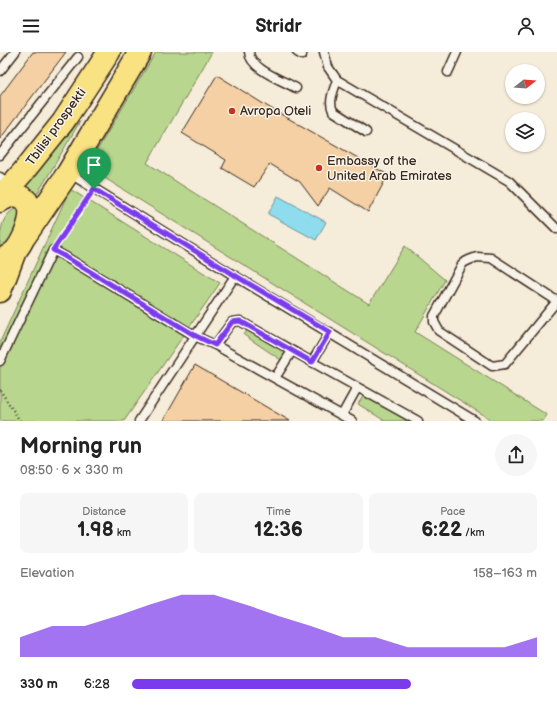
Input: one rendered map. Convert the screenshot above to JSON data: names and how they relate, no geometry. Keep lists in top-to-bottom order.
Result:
{
  "streets": {
    "main road": ["Tbilisi prospekti"]
  },
  "places": ["Avropa Oteli", "Embassy of the United Arab Emirates"],
  "north": "right",
  "page": {
    "header": "Stridr",
    "heading": ["Morning run", "08:50 · 6 × 330 m"],
    "stats": [
      ["Distance", "1.98 km"],
      ["Time", "12:36"],
      ["Pace", "6:22 /km"]
    ],
    "chart": ["Elevation", "158–163 m"],
    "list": [
      {
        "name": "330 m",
        "note": "6:28"
      }
    ]
  }
}
